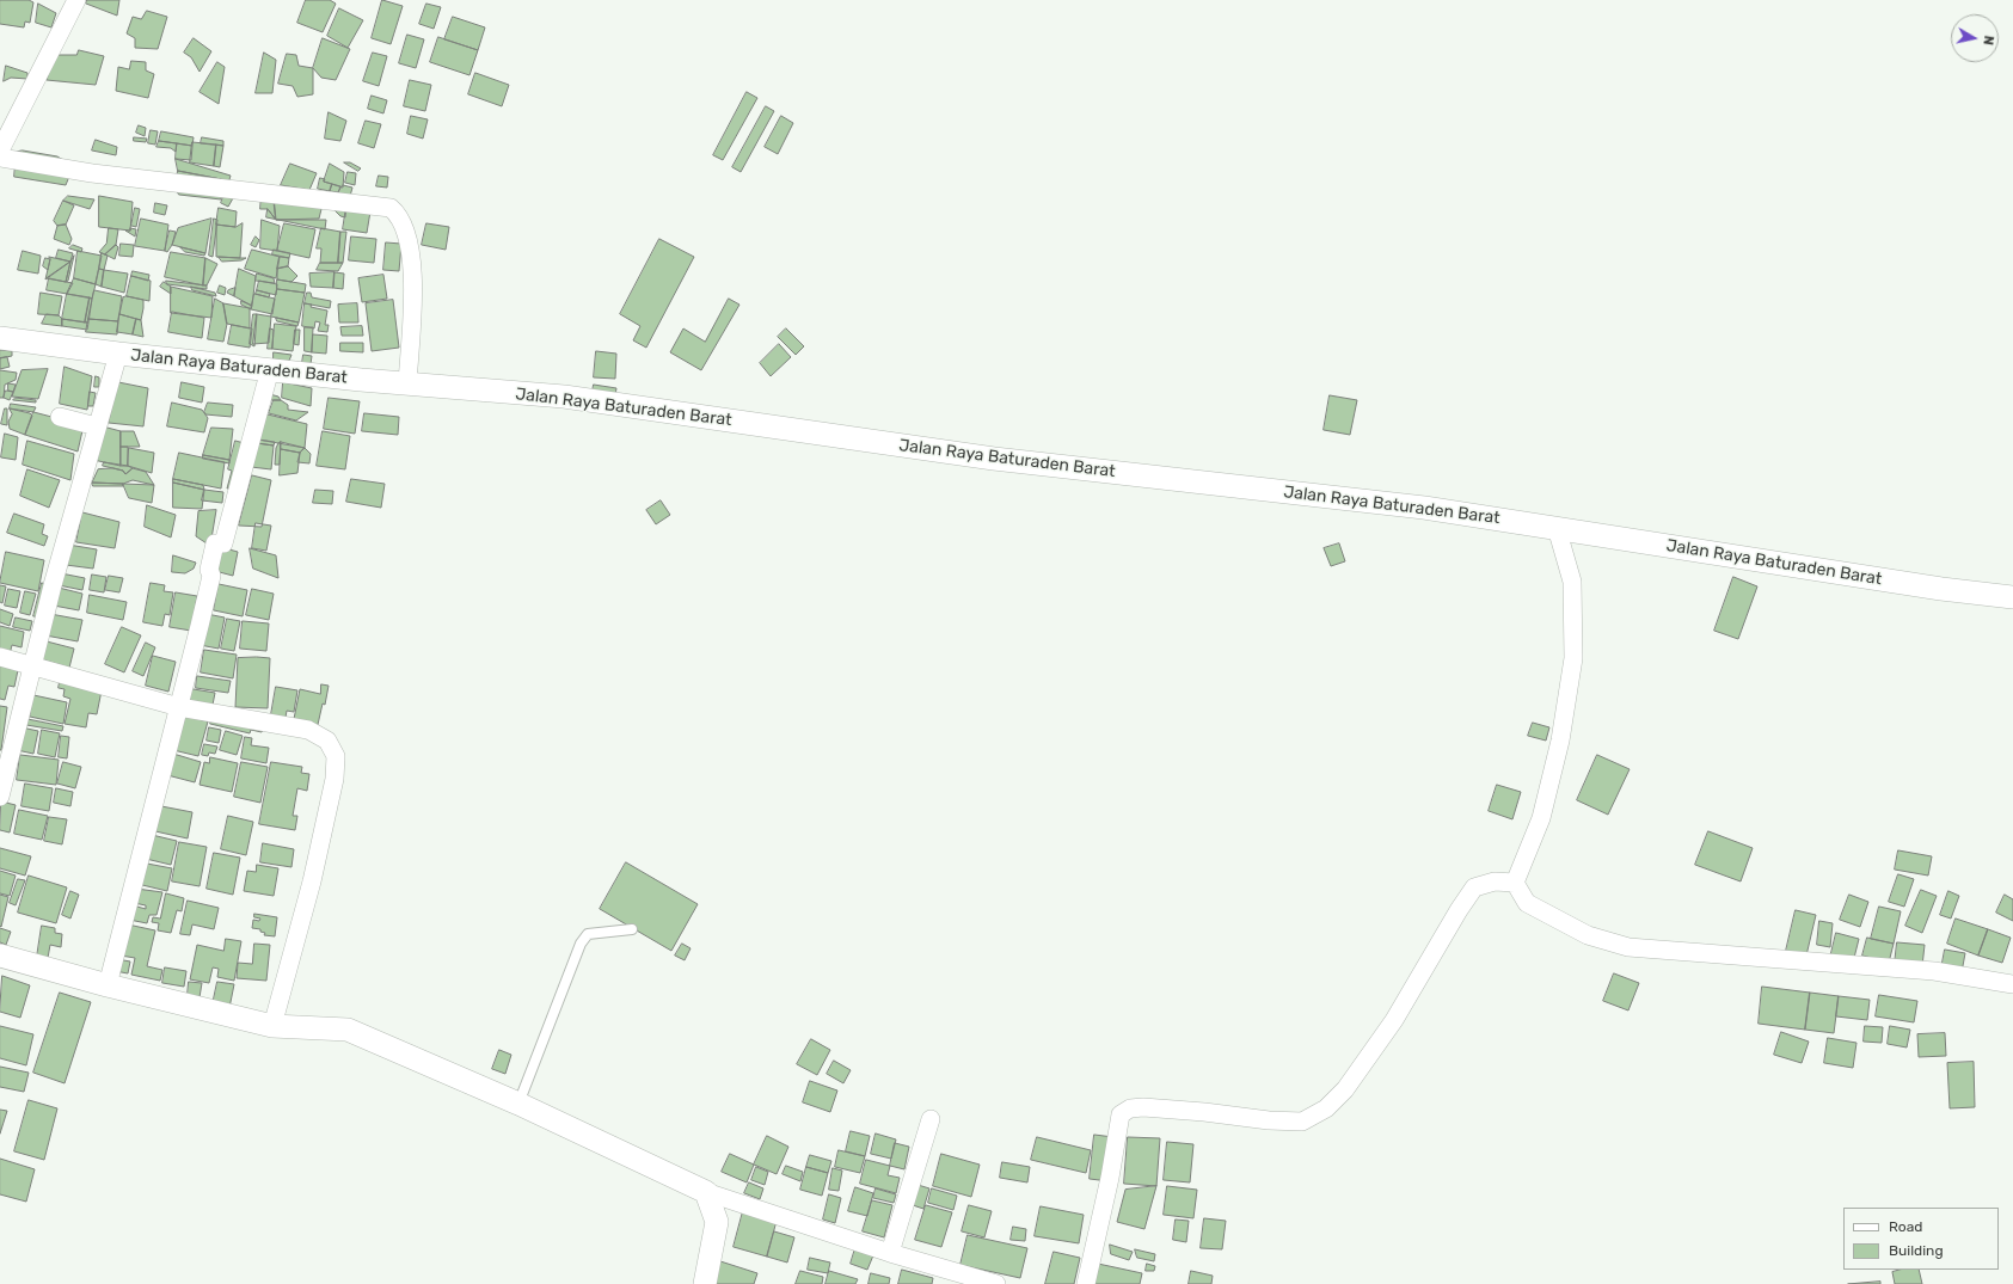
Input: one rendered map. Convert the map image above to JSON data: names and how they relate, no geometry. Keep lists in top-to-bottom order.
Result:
{
  "streets": {
    "street": ["Jalan Raya Baturaden Barat"]
  },
  "legend": ["Road", "Building"],
  "north": "right"
}
